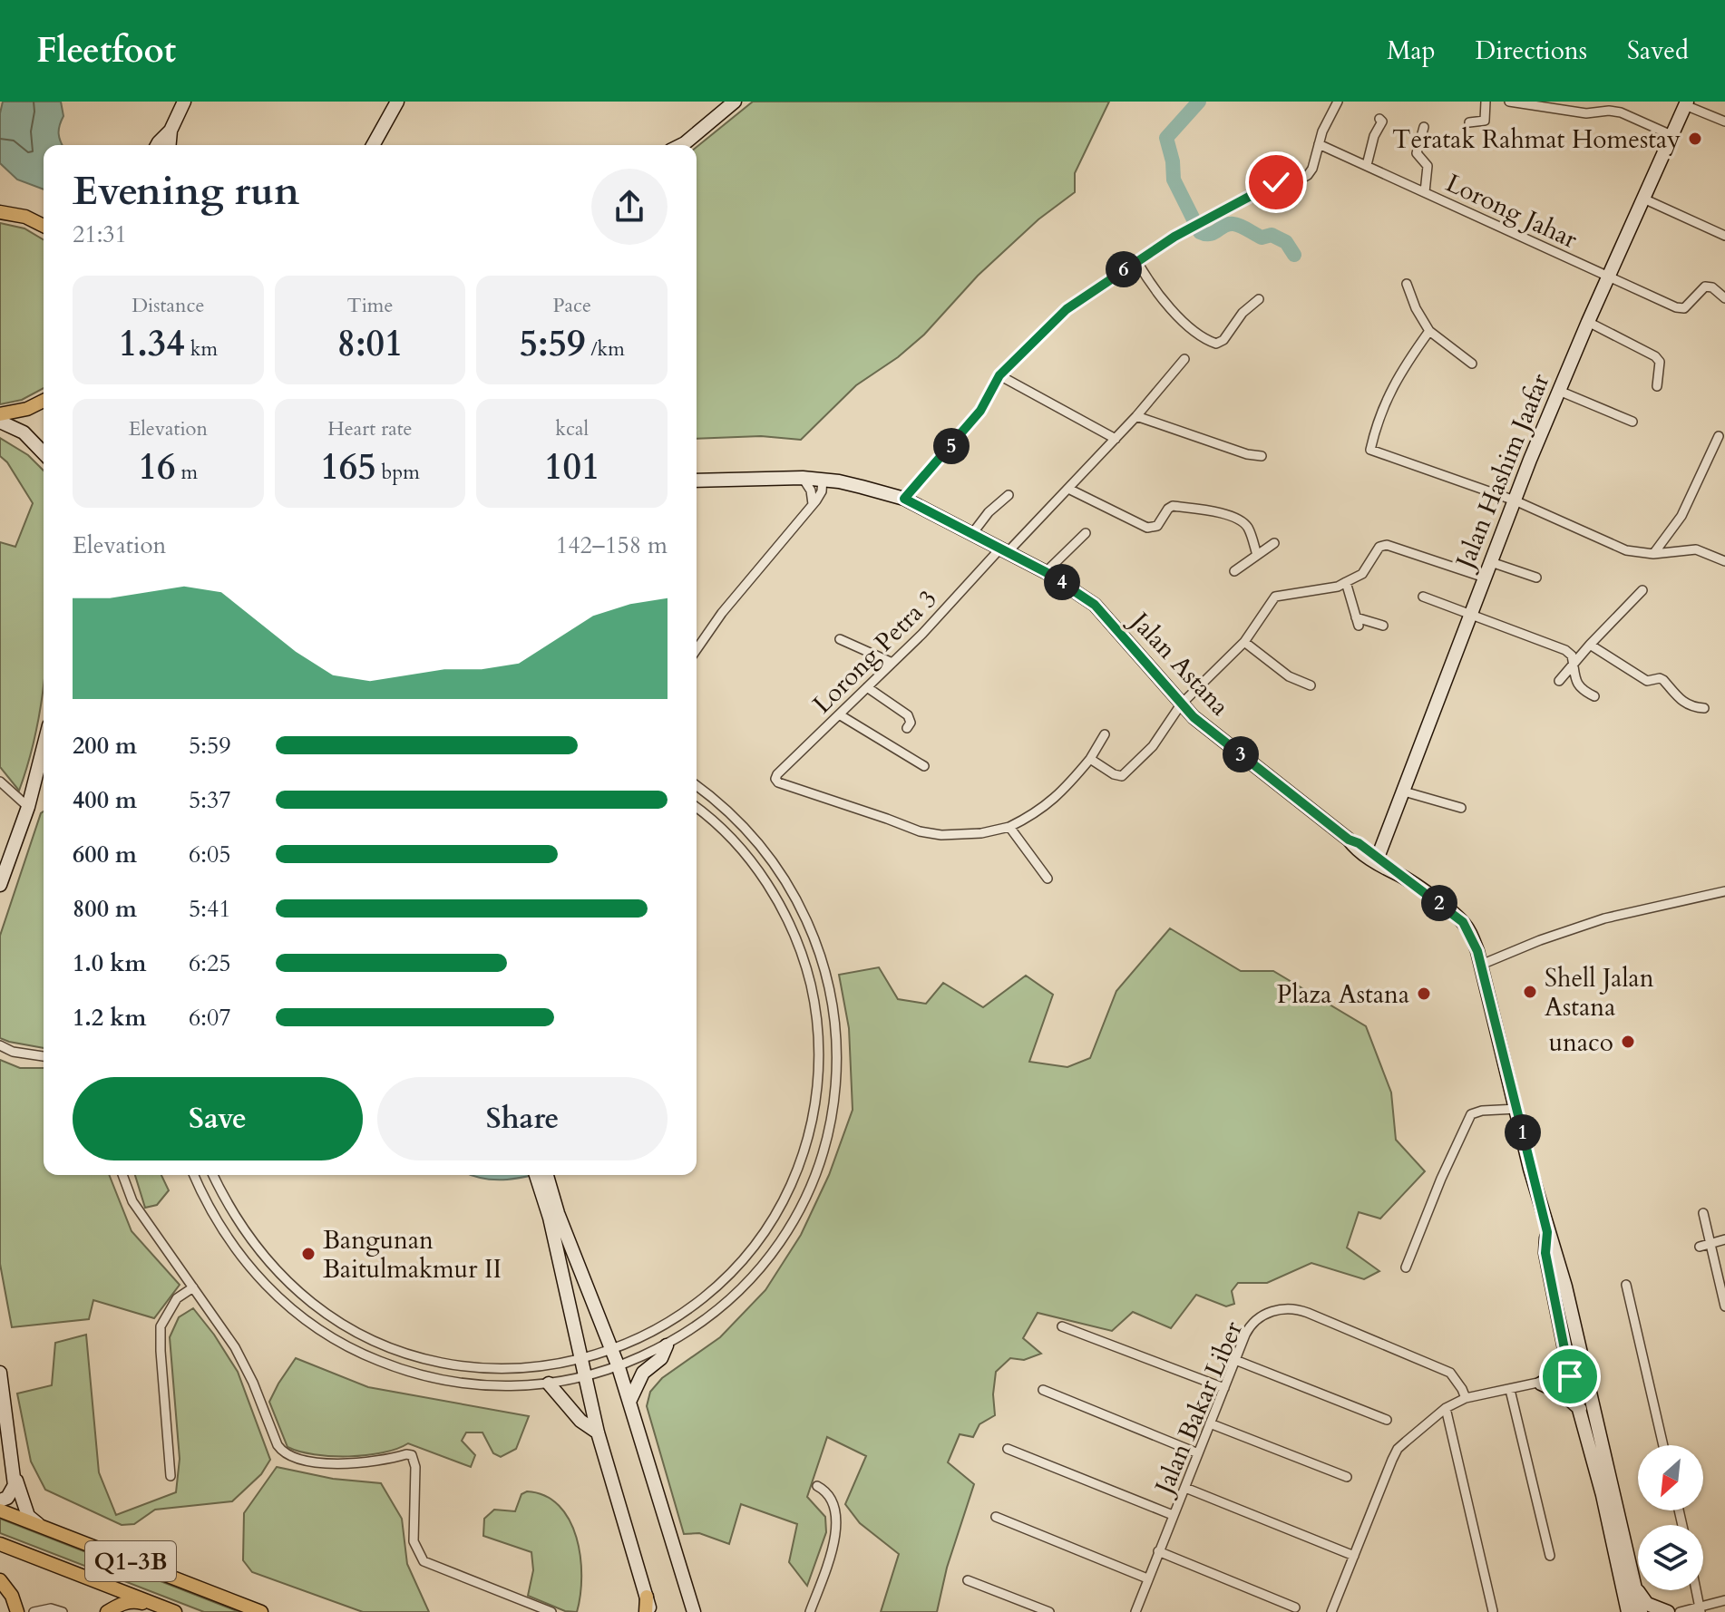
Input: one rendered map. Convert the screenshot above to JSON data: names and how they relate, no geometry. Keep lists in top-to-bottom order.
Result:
{
  "streets": {
    "main road": ["Q1-3B"],
    "street": [
      "Lorong Jahar",
      "Jalan Hashim Jaafar",
      "Lorong Petra 3",
      "Jalan Astana",
      "Jalan Bakar Liber"
    ]
  },
  "crossings": [
    ["Lorong Jahar", "Jalan Hashim Jaafar"],
    ["Jalan Hashim Jaafar", "Jalan Astana"],
    ["Lorong Petra 3", "Jalan Astana"]
  ],
  "places": [
    "Teratak Rahmat Homestay",
    "Shell Jalan Astana",
    "Plaza Astana",
    "unaco",
    "Bangunan Baitulmakmur II"
  ],
  "north": "bottom left",
  "page": {
    "header": "Fleetfoot",
    "nav": ["Map", "Directions", "Saved"],
    "heading": ["Evening run", "21:31"],
    "pins": [
      "6",
      "5",
      "4",
      "3",
      "2",
      "1"
    ],
    "stats": [
      ["Distance", "1.34 km"],
      ["Time", "8:01"],
      ["Pace", "5:59 /km"],
      ["Elevation", "16 m"],
      ["Heart rate", "165 bpm"],
      ["kcal", "101"]
    ],
    "chart": ["Elevation", "142–158 m"],
    "list": [
      {
        "name": "200 m",
        "note": "5:59"
      },
      {
        "name": "400 m",
        "note": "5:37"
      },
      {
        "name": "600 m",
        "note": "6:05"
      },
      {
        "name": "800 m",
        "note": "5:41"
      },
      {
        "name": "1.0 km",
        "note": "6:25"
      },
      {
        "name": "1.2 km",
        "note": "6:07"
      }
    ],
    "buttons": ["Save", "Share"]
  }
}
